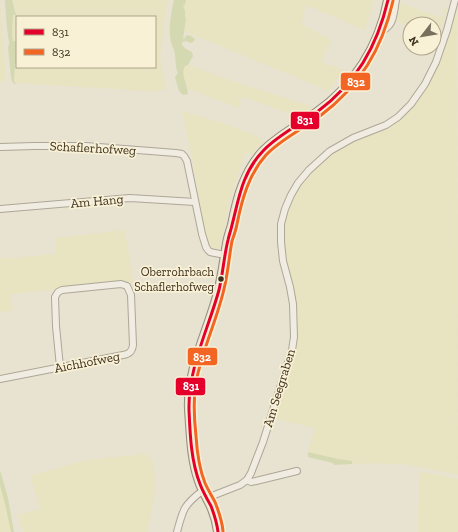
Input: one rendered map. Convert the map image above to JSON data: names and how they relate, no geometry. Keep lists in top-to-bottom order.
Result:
{
  "streets": {
    "street": [
      "Schaflerhofweg",
      "Am Hang",
      "Aichhofweg",
      "Am Seegraben"
    ]
  },
  "crossings": [
    ["Schaflerhofweg", "Am Hang"]
  ],
  "places": ["Oberrohrbach Schaflerhofweg"],
  "lines": ["transit line 831", "transit line 832"],
  "legend": ["831", "832"],
  "north": "bottom left"
}
